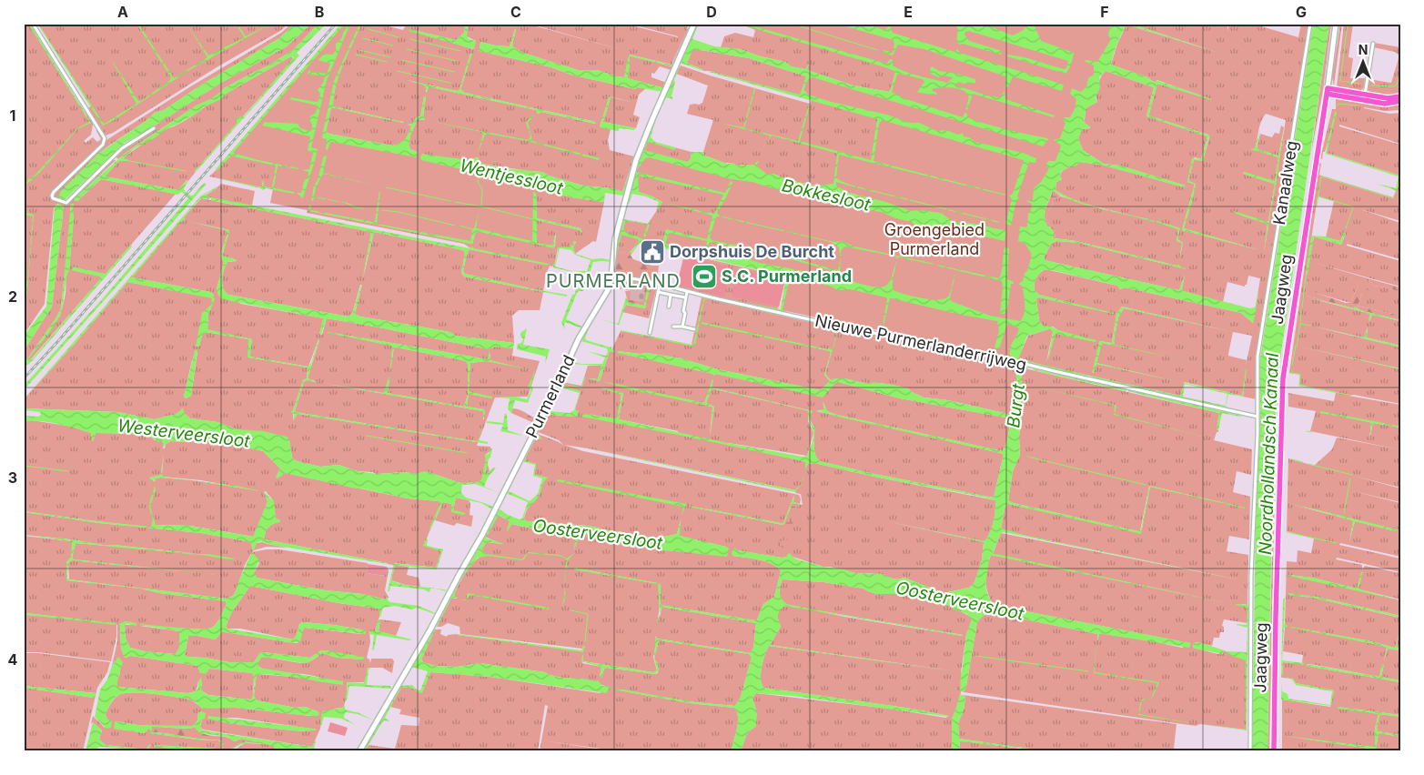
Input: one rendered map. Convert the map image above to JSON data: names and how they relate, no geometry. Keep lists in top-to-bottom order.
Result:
{
  "streets": {
    "main road": ["Jaagweg"],
    "street": ["Kanaalweg", "Nieuwe Purmerlanderrijweg", "Purmerland"]
  },
  "crossings": [
    ["Kanaalweg", "Nieuwe Purmerlanderrijweg"],
    ["Nieuwe Purmerlanderrijweg", "Purmerland"]
  ],
  "districts": ["PURMERLAND"],
  "water": [
    "Wentjessloot",
    "Bokkesloot",
    "Burgt",
    "Westerveersloot",
    "Noordhollandsch Kanaal",
    "Oosterveersloot"
  ],
  "parks": ["Groengebied Purmerland"],
  "places": {
    "public building": ["Dorpshuis De Burcht"],
    "sports": ["S.C. Purmerland"]
  },
  "north": "top",
  "grid": {
    "columns": [
      "A",
      "B",
      "C",
      "D",
      "E",
      "F",
      "G"
    ],
    "rows": [
      "1",
      "2",
      "3",
      "4"
    ]
  }
}
